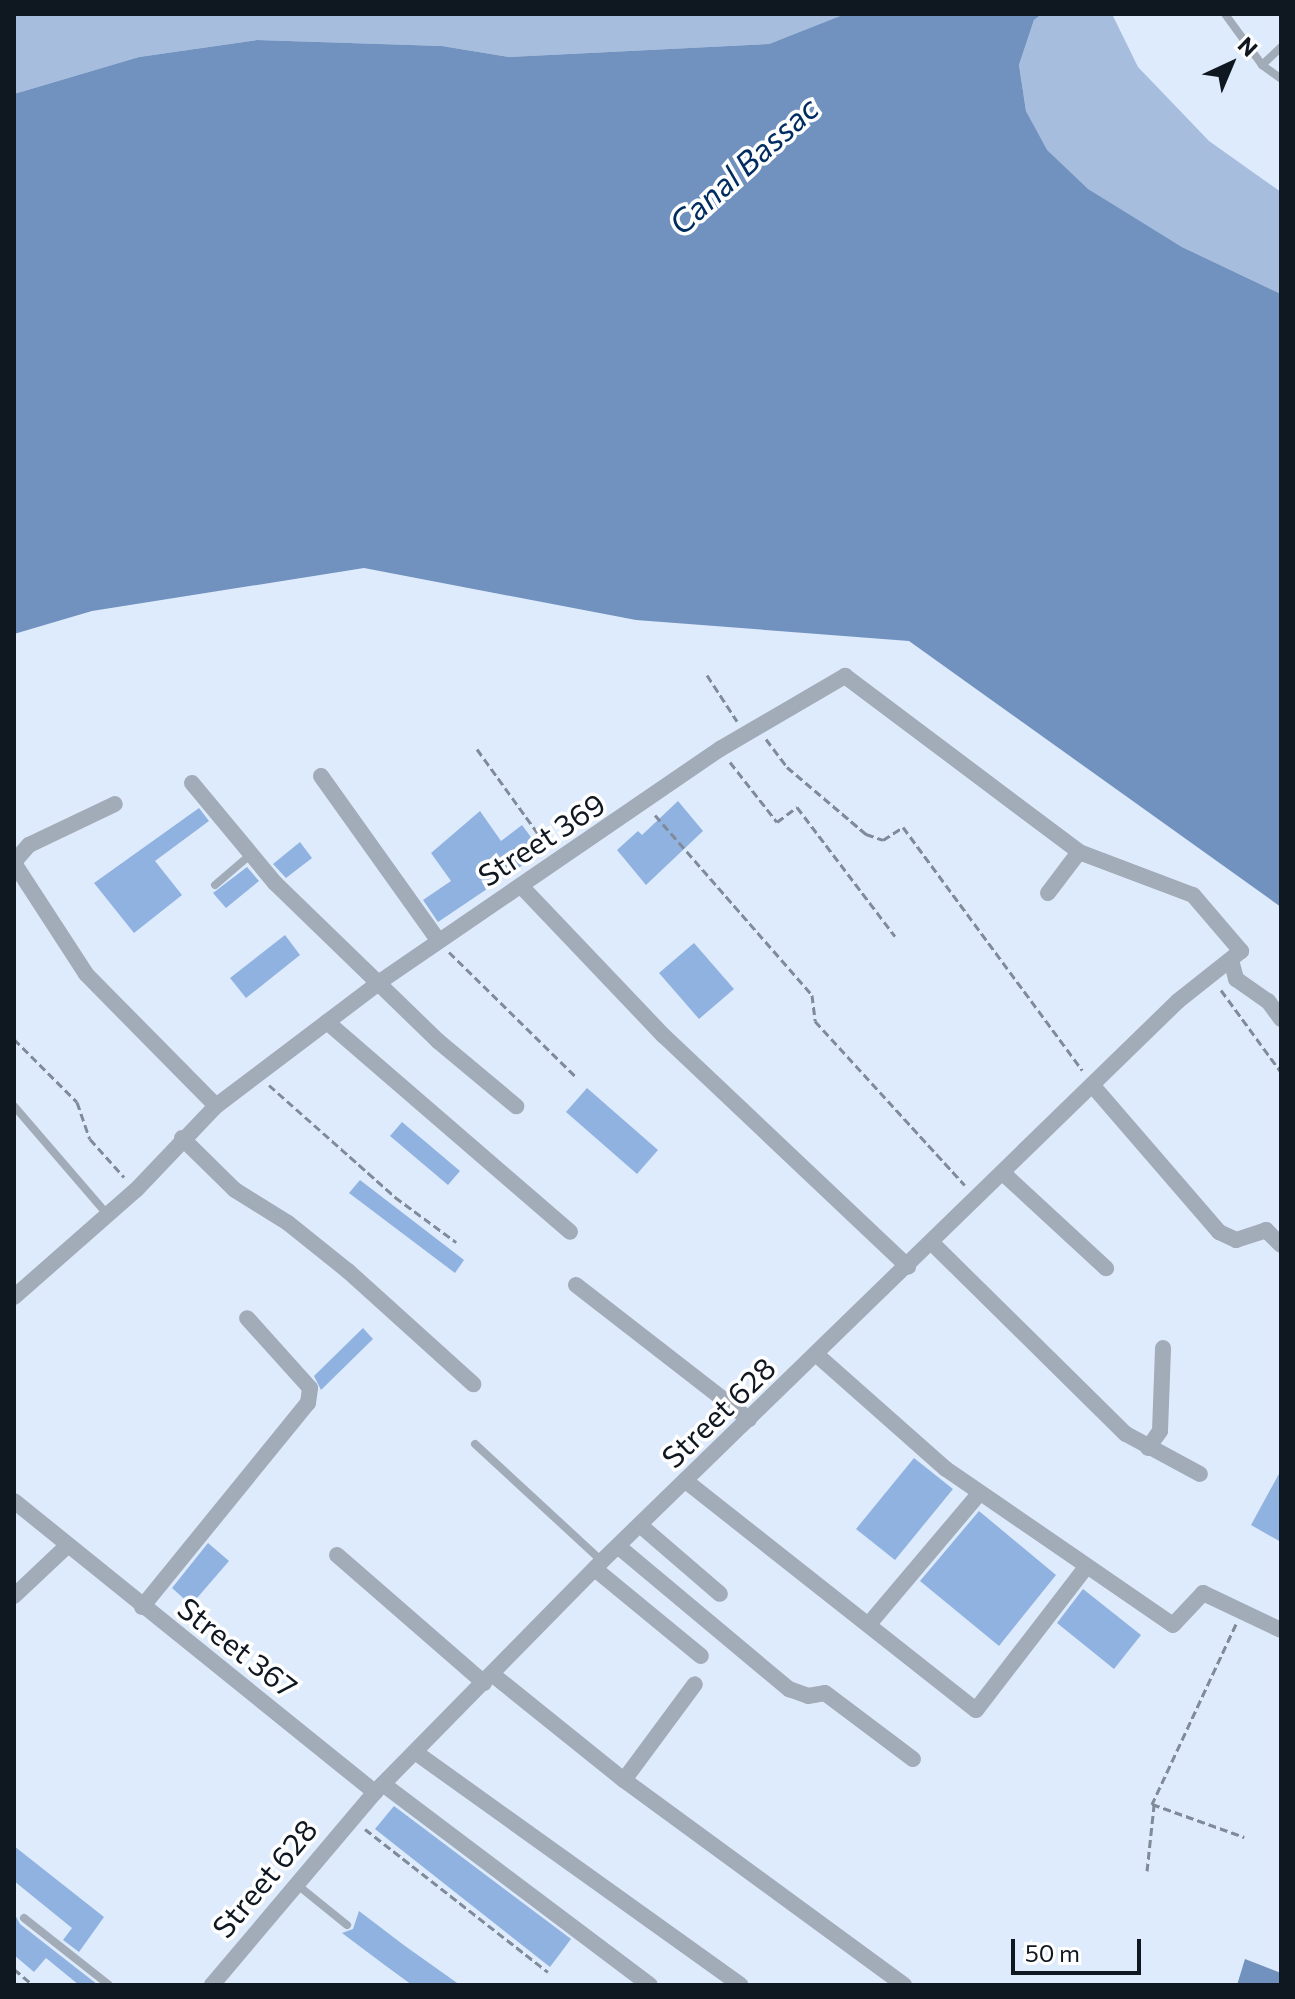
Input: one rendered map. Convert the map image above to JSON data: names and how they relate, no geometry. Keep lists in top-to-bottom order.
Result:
{
  "streets": {
    "street": ["Street 369", "Street 628", "Street 367"]
  },
  "crossings": [
    ["Street 369", "Street 628"],
    ["Street 628", "Street 367"]
  ],
  "water": ["Canal Bassac"],
  "scale_bar": "50 m",
  "north": "top right"
}
